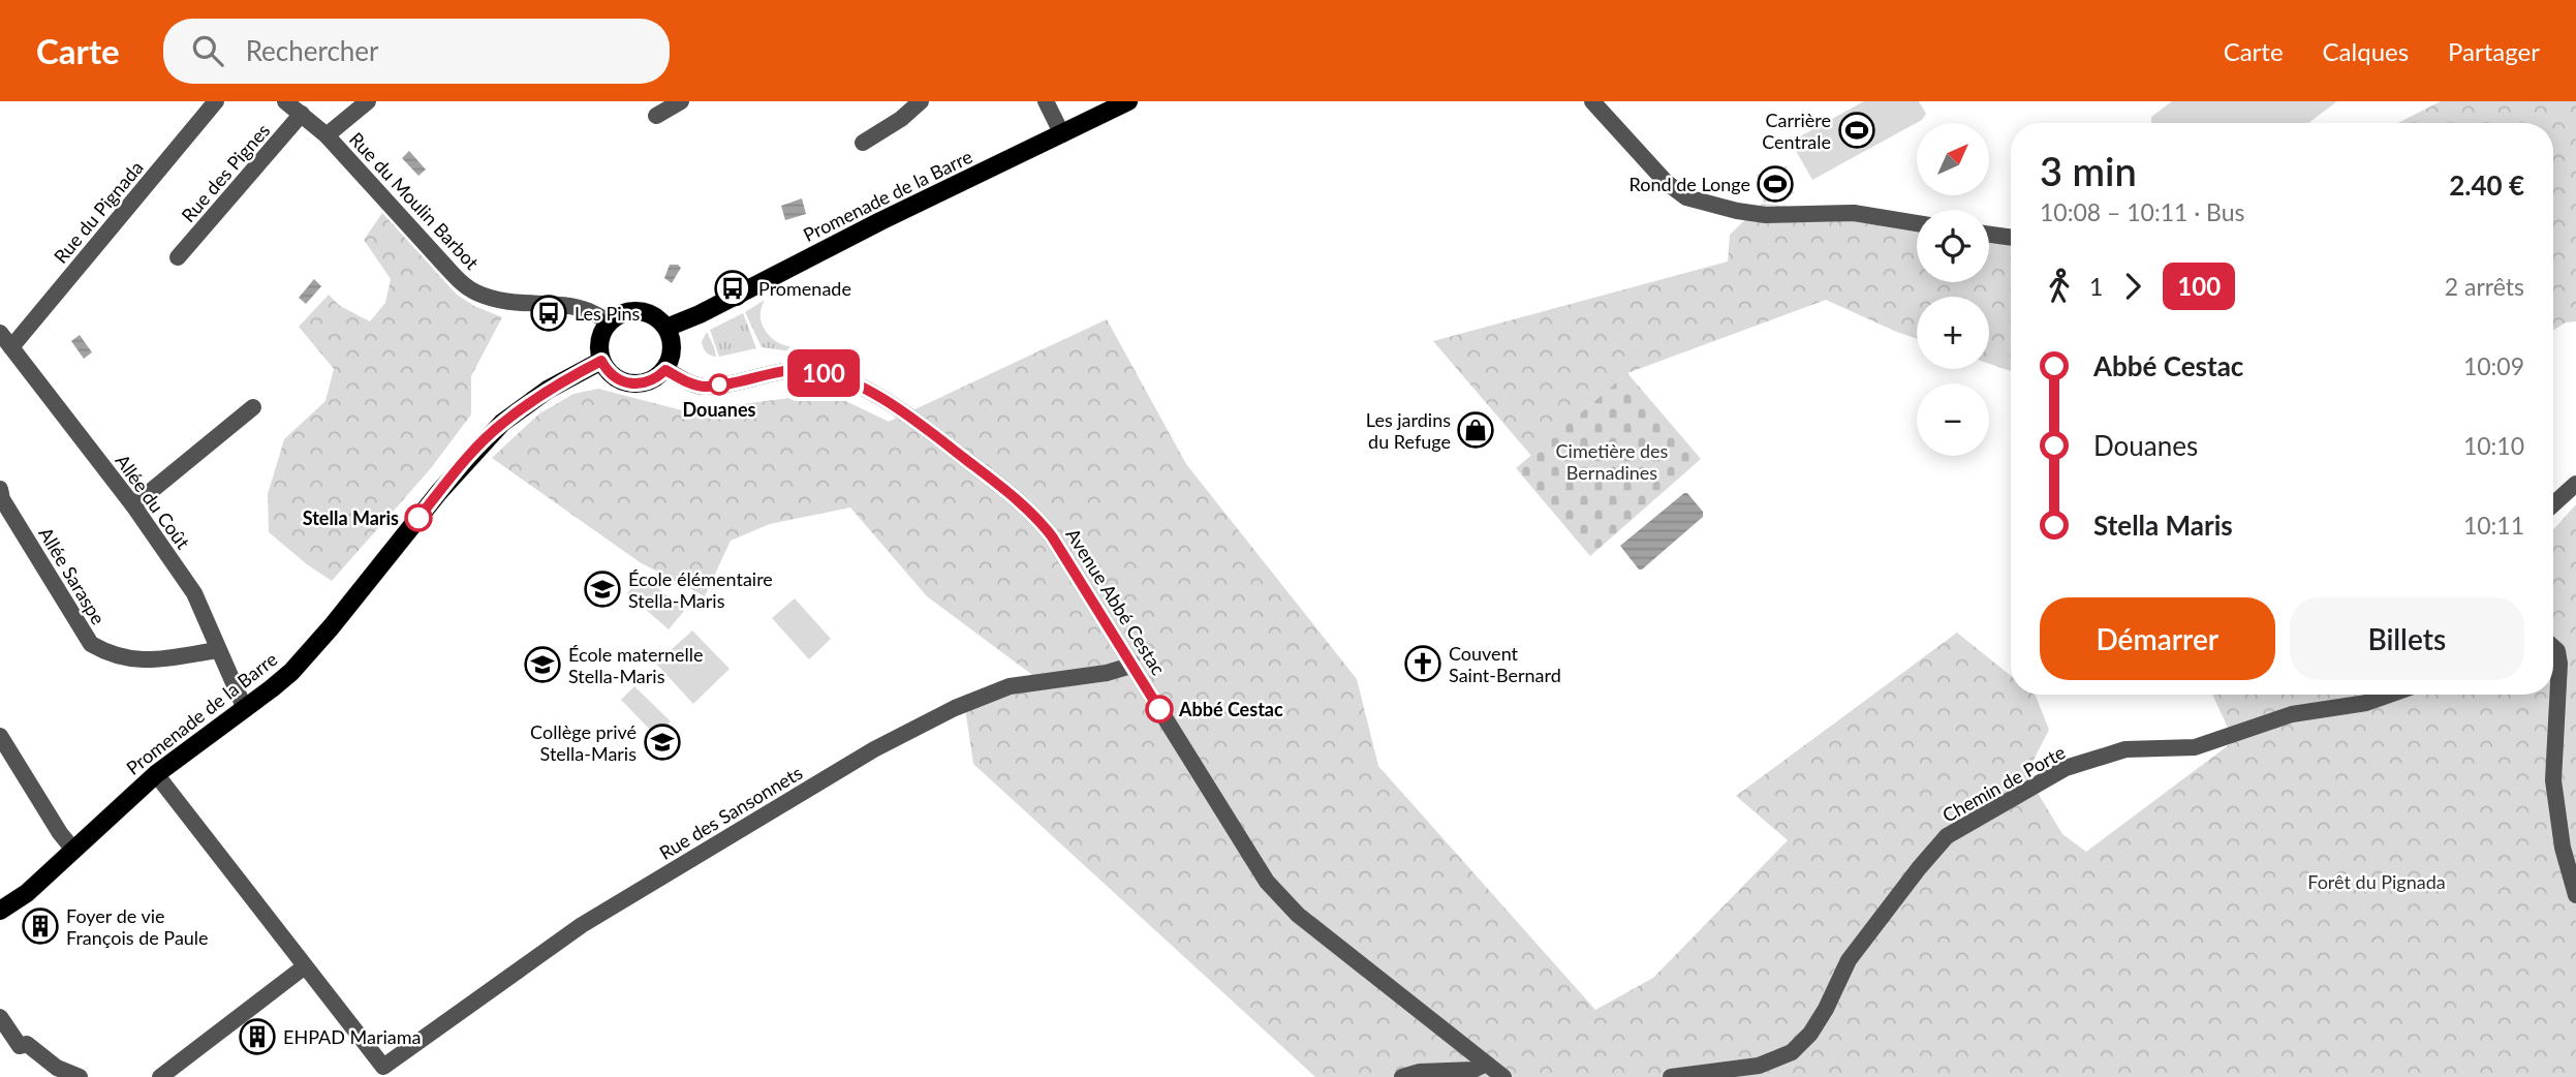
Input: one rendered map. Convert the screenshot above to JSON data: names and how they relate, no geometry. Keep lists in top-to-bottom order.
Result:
{
  "streets": {
    "main road": ["Promenade de la Barre"],
    "street": [
      "Rue des Pignes",
      "Rue du Moulin Barbot",
      "Rue du Pignada",
      "Allée du Coût",
      "Allée Saraspe",
      "Avenue Abbé Cestac",
      "Chemin de Porte",
      "Rue des Sansonnets"
    ]
  },
  "crossings": [
    ["Rue des Pignes", "Rue du Moulin Barbot"],
    ["Promenade de la Barre", "Rue du Moulin Barbot"],
    ["Promenade de la Barre", "Allée du Coût"],
    ["Promenade de la Barre", "Avenue Abbé Cestac"],
    ["Rue du Moulin Barbot", "Avenue Abbé Cestac"],
    ["Rue du Pignada", "Allée du Coût"],
    ["Allée du Coût", "Allée Saraspe"],
    ["Avenue Abbé Cestac", "Rue des Sansonnets"]
  ],
  "parks": ["Cimetière des Bernadines", "Forêt du Pignada"],
  "places": {
    "sports": ["Carrière Centrale", "Rond de Longe"],
    "bus stop": ["Promenade", "Les Pins"],
    "other": ["Douanes", "Stella Maris", "Abbé Cestac"],
    "shop": ["Les jardins du Refuge"],
    "school or university": ["École élémentaire Stella-Maris", "École maternelle Stella-Maris", "Collège privé Stella-Maris"],
    "church": ["Couvent Saint-Bernard"],
    "building": ["Foyer de vie François de Paule", "EHPAD Mariama"]
  },
  "lines": ["bus line 100"],
  "north": "top right",
  "page": {
    "header": "Carte",
    "search": "Rechercher",
    "nav": ["Carte", "Calques", "Partager"],
    "on_map": "100",
    "map_buttons": ["+", "−"],
    "heading": ["3 min", "10:08 – 10:11 · Bus", "2.40 €"],
    "legs": ["1", "100", "2 arrêts"],
    "list": [
      {
        "name": "Abbé Cestac",
        "value": "10:09"
      },
      {
        "name": "Douanes",
        "value": "10:10"
      },
      {
        "name": "Stella Maris",
        "value": "10:11"
      }
    ],
    "buttons": ["Démarrer", "Billets"]
  }
}
